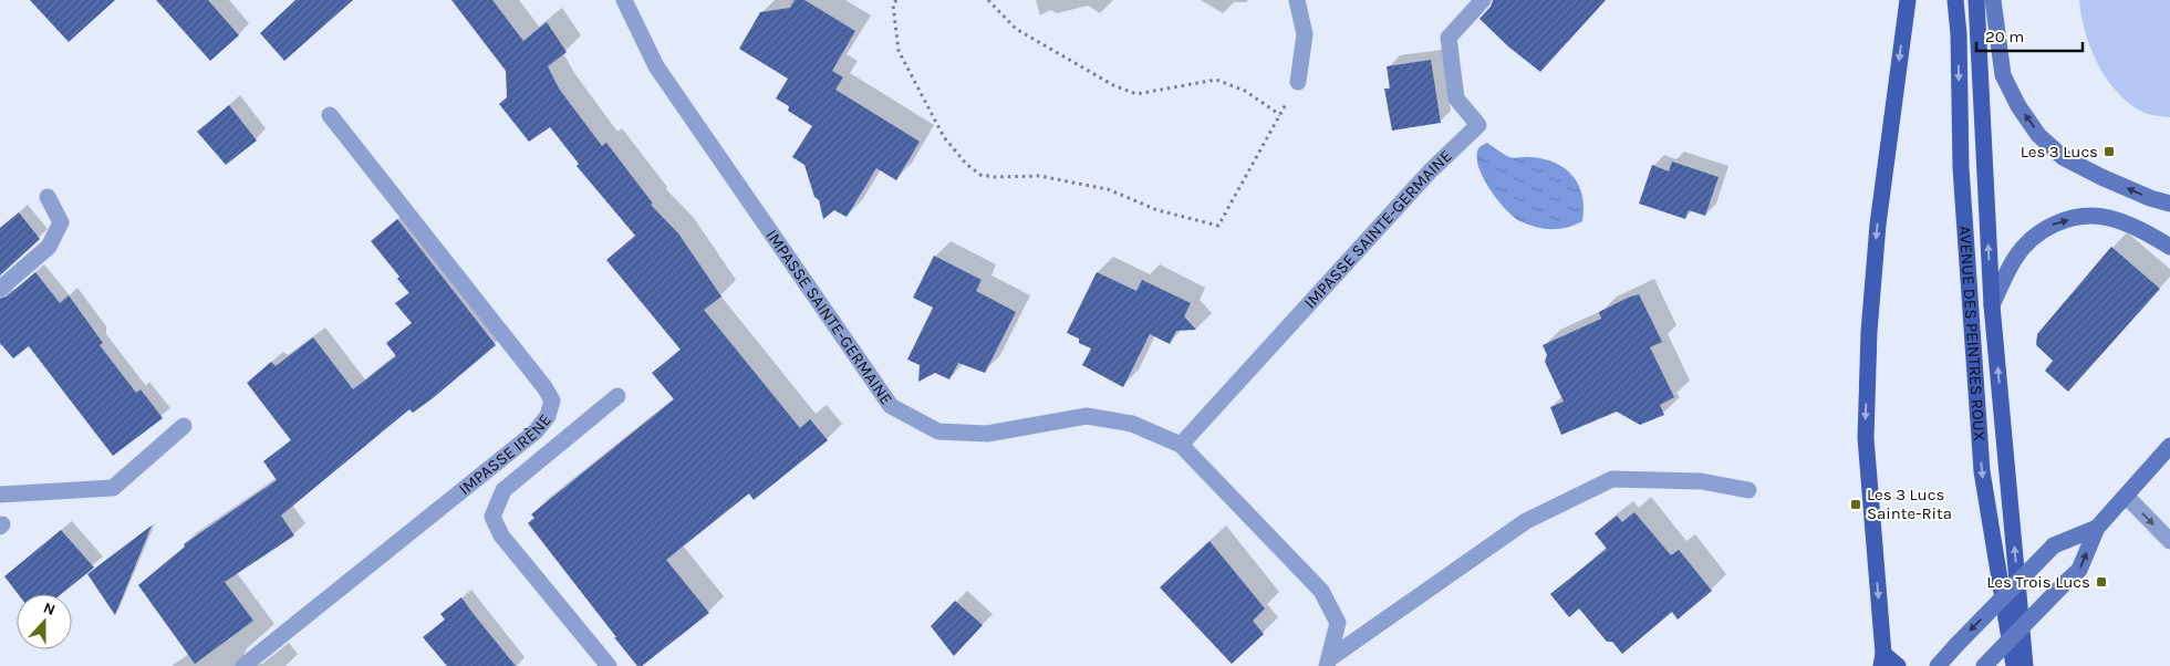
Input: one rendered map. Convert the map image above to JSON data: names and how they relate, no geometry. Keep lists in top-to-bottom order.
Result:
{
  "streets": {
    "main road": ["AVENUE DES PEINTRES ROUX"],
    "street": ["IMPASSE SAINTE-GERMAINE", "IMPASSE IRÈNE"]
  },
  "places": {
    "transit": ["Les 3 Lucs", "Les 3 Lucs Sainte-Rita", "Les Trois Lucs"]
  },
  "scale_bar": "20 m",
  "north": "top"
}
